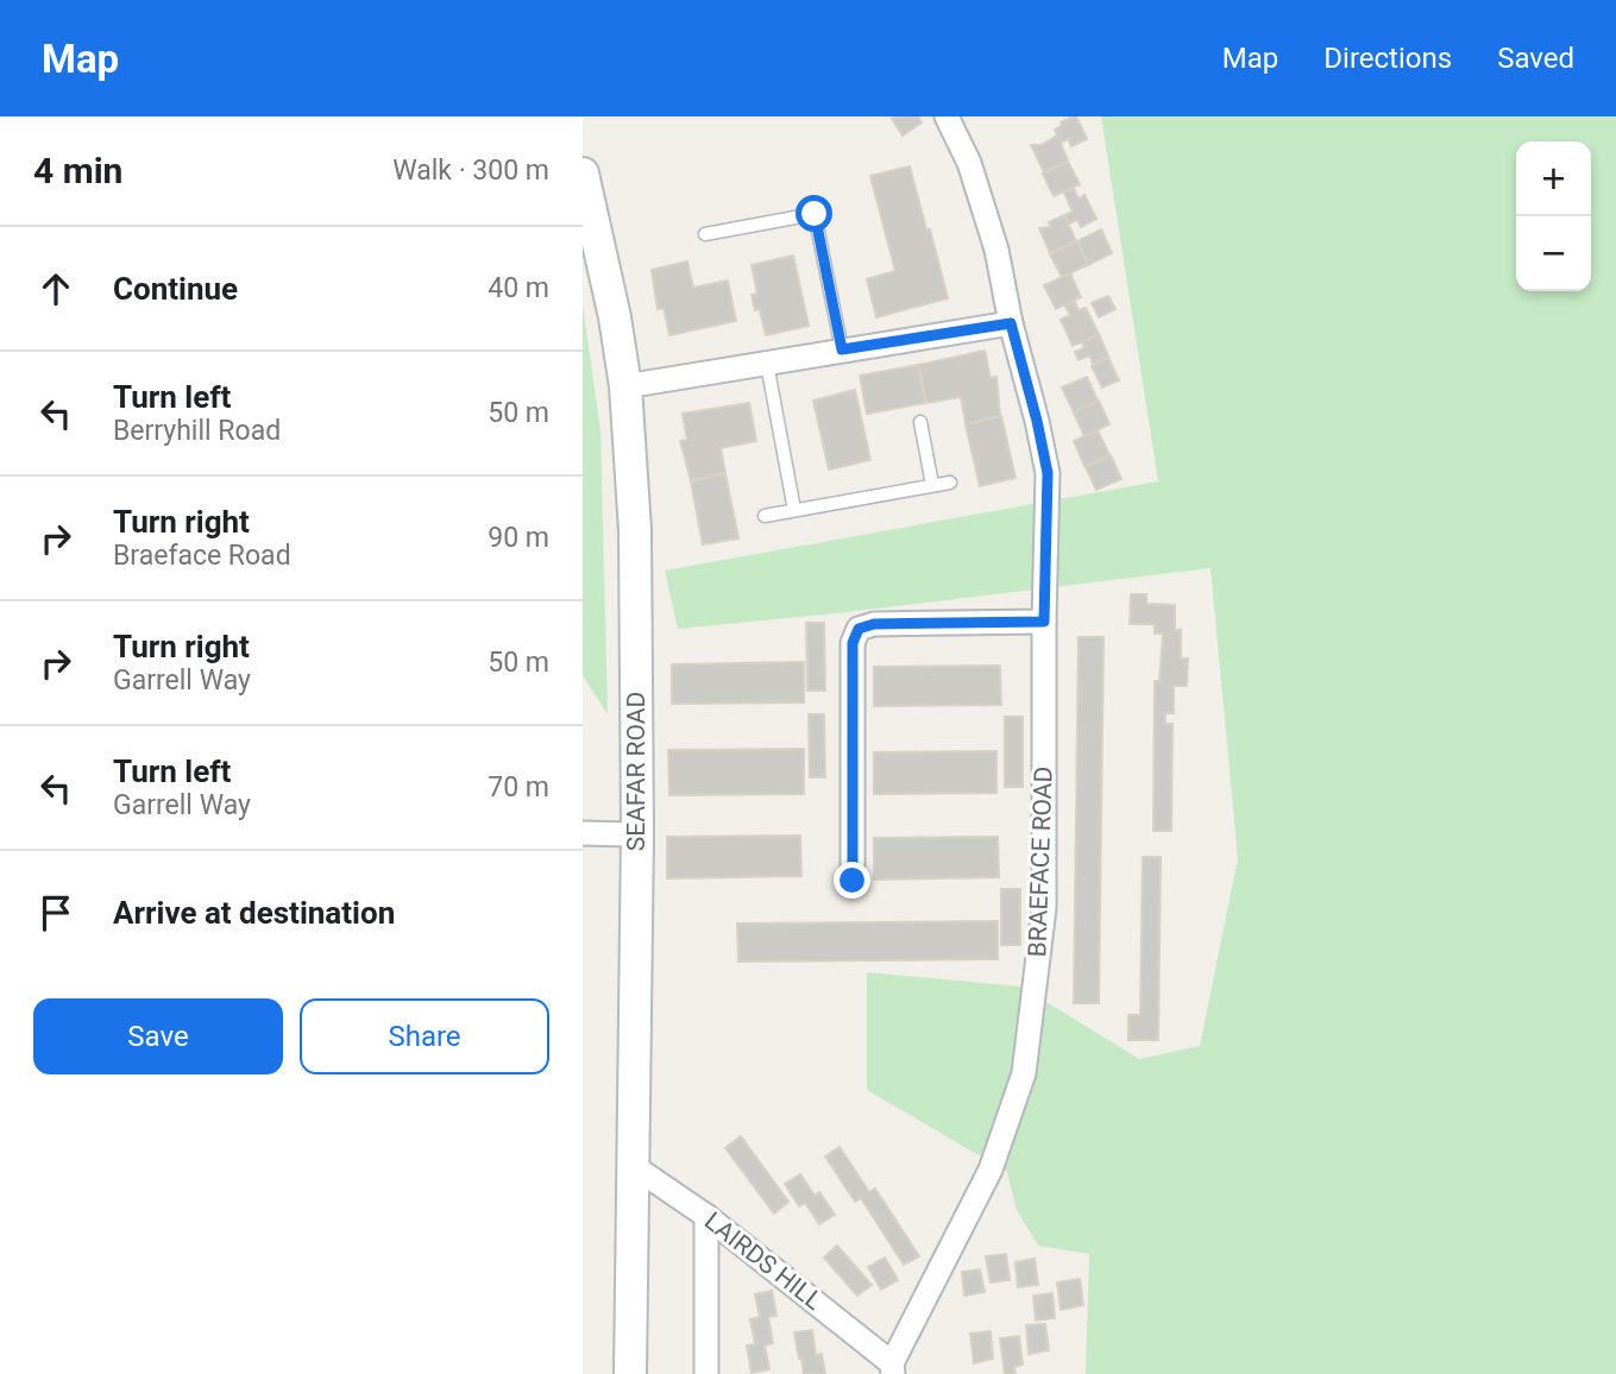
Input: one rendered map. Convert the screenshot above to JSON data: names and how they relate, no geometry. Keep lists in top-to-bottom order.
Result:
{
  "streets": {
    "street": ["SEAFAR ROAD", "BRAEFACE ROAD", "LAIRDS HILL"]
  },
  "crossings": [
    ["SEAFAR ROAD", "LAIRDS HILL"],
    ["BRAEFACE ROAD", "LAIRDS HILL"]
  ],
  "page": {
    "header": "Map",
    "nav": ["Map", "Directions", "Saved"],
    "heading": ["4 min", "Walk · 300 m"],
    "map_buttons": ["+", "−"],
    "list": [
      ["Continue", "40 m"],
      ["Turn left", "Berryhill Road", "50 m"],
      ["Turn right", "Braeface Road", "90 m"],
      ["Turn right", "Garrell Way", "50 m"],
      ["Turn left", "Garrell Way", "70 m"],
      "Arrive at destination"
    ],
    "buttons": ["Save", "Share"]
  }
}
